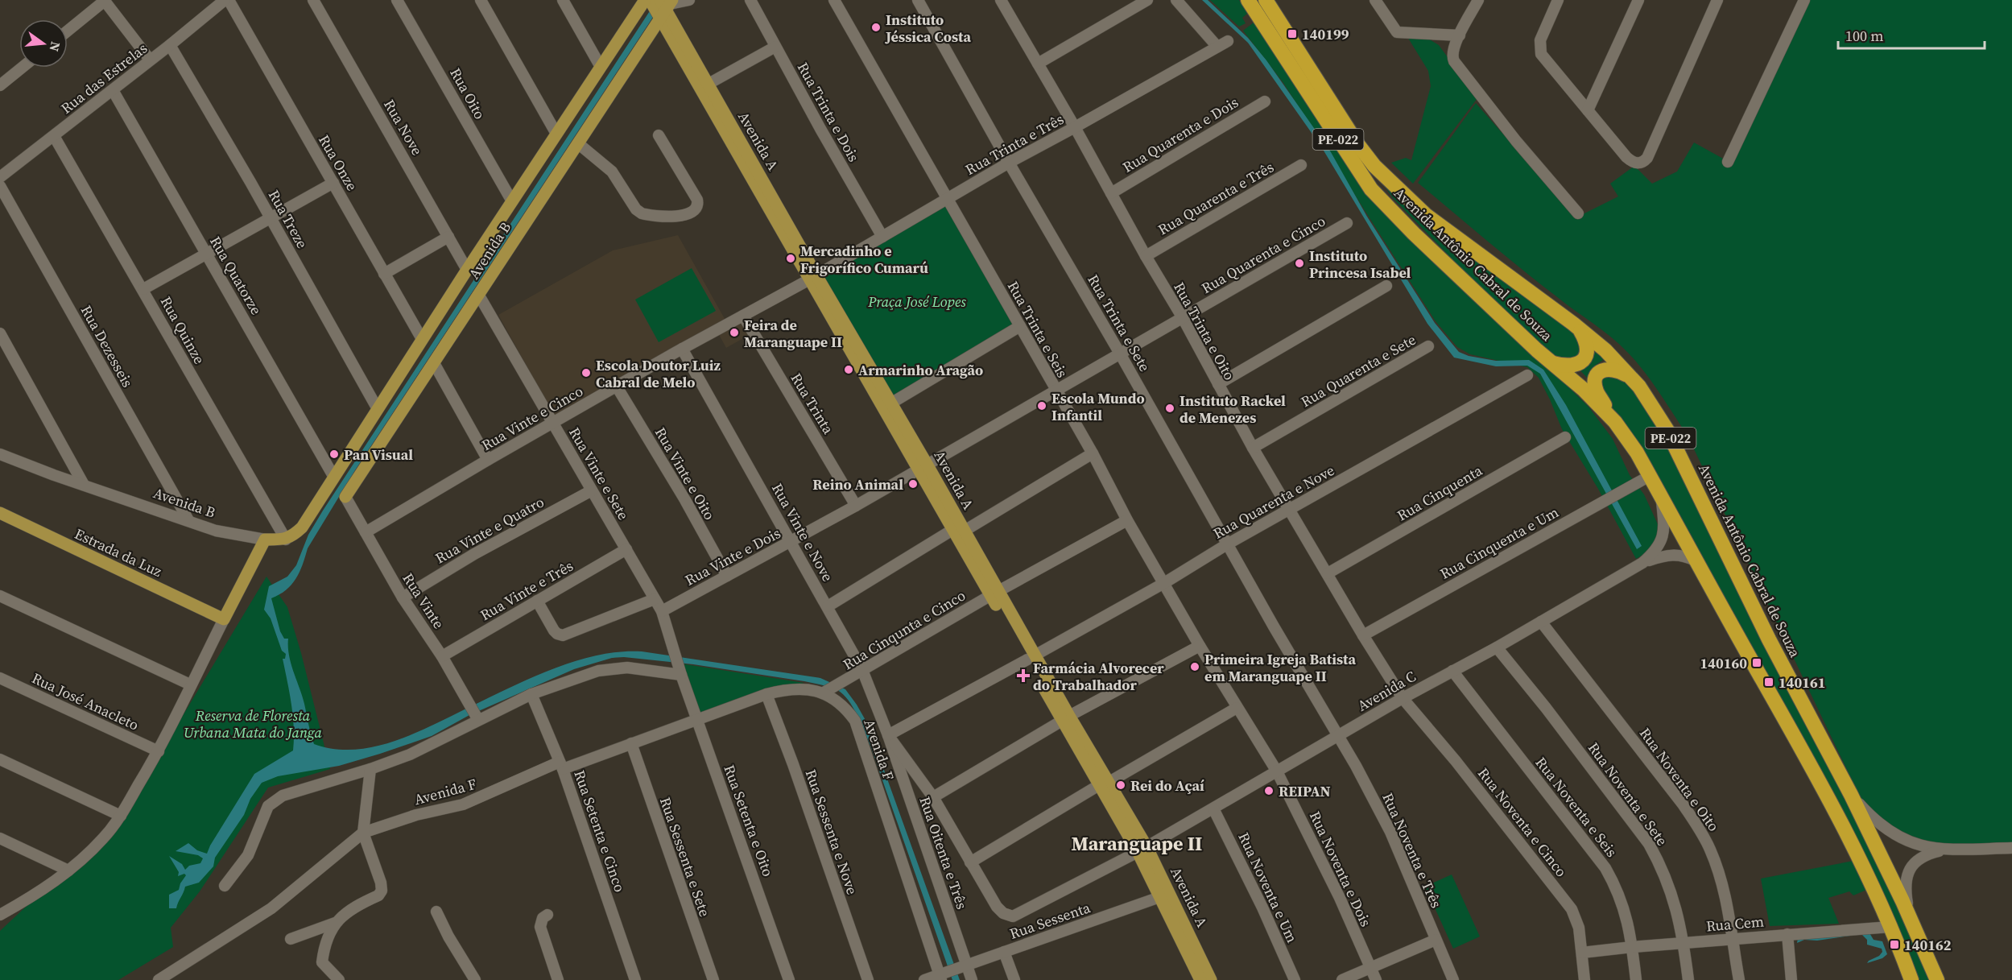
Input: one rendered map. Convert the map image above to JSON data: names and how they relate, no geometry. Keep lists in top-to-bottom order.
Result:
{
  "streets": {
    "highway": ["PE-022", "Avenida Antônio Cabral de Souza"],
    "main road": ["Avenida A", "Avenida B", "Estrada da Luz"],
    "street": [
      "Rua das Estrelas",
      "Rua Oito",
      "Rua Trinta e Dois",
      "Rua Nove",
      "Rua Quarenta e Dois",
      "Rua Trinta e Três",
      "Rua Onze",
      "Rua Quarenta e Três",
      "Rua Treze",
      "Rua Quarenta e Cinco",
      "Rua Quatorze",
      "Rua Trinta e Sete",
      "Rua Trinta e Seis",
      "Rua Quinze",
      "Rua Trinta e Oito",
      "Rua Dezesseis",
      "Rua Quarenta e Sete",
      "Rua Trinta",
      "Rua Vinte e Cinco",
      "Rua Vinte e Sete",
      "Rua Vinte e Oito",
      "Rua Cinquenta",
      "Rua Quarenta e Nove",
      "Rua Vinte e Quatro",
      "Rua Vinte e Nove",
      "Rua Cinquenta e Um",
      "Rua Vinte e Dois",
      "Rua Vinte e Três",
      "Rua Vinte",
      "Rua Cinqunta e Cinco",
      "Avenida C",
      "Rua José Anacleto",
      "Avenida F",
      "Rua Noventa e Oito",
      "Rua Noventa e Sete",
      "Rua Noventa e Seis",
      "Rua Setenta e Oito",
      "Rua Noventa e Cinco",
      "Rua Setenta e Cinco",
      "Rua Sessenta e Nove",
      "Rua Noventa e Três",
      "Rua Oitenta e Três",
      "Rua Sessenta e Sete",
      "Rua Noventa e Dois",
      "Rua Noventa e Um",
      "Rua Sessenta",
      "Rua Cem"
    ]
  },
  "crossings": [
    ["Rua das Estrelas", "Rua Treze"],
    ["Rua das Estrelas", "Rua Quatorze"],
    ["Rua das Estrelas", "Rua Quinze"],
    ["Rua Oito", "Avenida B"],
    ["Rua Trinta e Dois", "Rua Trinta e Três"],
    ["Rua Nove", "Avenida B"],
    ["Rua Quarenta e Dois", "Rua Trinta e Oito"],
    ["Avenida A", "Rua Trinta e Três"],
    ["Avenida A", "Avenida B"],
    ["Avenida A", "Rua Quarenta e Cinco"],
    ["Avenida A", "Rua Vinte e Cinco"],
    ["Avenida A", "Rua Quarenta e Nove"],
    ["Avenida A", "Rua Vinte e Dois"],
    ["Avenida A", "Rua Cinqunta e Cinco"],
    ["Avenida A", "Avenida C"],
    ["Avenida A", "Rua Sessenta"],
    ["Rua Trinta e Três", "Rua Trinta e Sete"],
    ["Rua Trinta e Três", "Rua Trinta e Seis"],
    ["Rua Trinta e Três", "Rua Trinta e Oito"],
    ["Rua Trinta e Três", "Rua Vinte e Cinco"],
    ["Rua Onze", "Avenida B"],
    ["Rua Quarenta e Três", "Rua Trinta e Oito"],
    ["Rua Treze", "Avenida B"],
    ["Avenida B", "Rua Quatorze"],
    ["Avenida B", "Rua Quinze"],
    ["Avenida B", "Rua Dezesseis"],
    ["Avenida B", "Rua Vinte e Sete"],
    ["Avenida B", "Rua Vinte"],
    ["Rua Quarenta e Cinco", "Rua Trinta e Sete"],
    ["Rua Quarenta e Cinco", "Rua Trinta e Seis"],
    ["Rua Quarenta e Cinco", "Rua Trinta e Oito"],
    ["Rua Quarenta e Cinco", "Rua Vinte e Dois"],
    ["Avenida Antônio Cabral de Souza", "Rua Cinquenta e Um"],
    ["Avenida Antônio Cabral de Souza", "Rua Cem"],
    ["Rua Trinta e Sete", "Rua Quarenta e Nove"],
    ["Rua Trinta e Sete", "Avenida C"],
    ["Rua Trinta e Sete", "Rua Noventa e Três"],
    ["Rua Trinta e Seis", "Rua Quarenta e Nove"],
    ["Rua Trinta e Seis", "Rua Cinqunta e Cinco"],
    ["Rua Trinta e Seis", "Avenida C"],
    ["Rua Trinta e Seis", "Rua Noventa e Dois"],
    ["Rua Trinta e Oito", "Rua Quarenta e Sete"],
    ["Rua Trinta e Oito", "Rua Cinquenta"],
    ["Rua Trinta e Oito", "Rua Quarenta e Nove"],
    ["Rua Trinta e Oito", "Rua Cinquenta e Um"],
    ["Rua Trinta e Oito", "Avenida C"],
    ["Rua Trinta e Oito", "Rua Noventa e Cinco"],
    ["Rua Trinta", "Rua Vinte e Cinco"],
    ["Rua Trinta", "Rua Vinte e Dois"],
    ["Rua Vinte e Cinco", "Rua Vinte e Sete"],
    ["Rua Vinte e Cinco", "Rua Vinte e Oito"],
    ["Rua Vinte e Cinco", "Rua Vinte e Nove"],
    ["Rua Vinte e Cinco", "Rua Vinte"],
    ["Rua Vinte e Sete", "Rua Vinte e Quatro"],
    ["Rua Vinte e Sete", "Rua Vinte e Dois"],
    ["Rua Vinte e Sete", "Rua Vinte e Três"],
    ["Rua Vinte e Sete", "Rua Setenta e Oito"],
    ["Rua Vinte e Oito", "Rua Vinte e Dois"],
    ["Rua Quarenta e Nove", "Rua Vinte e Nove"],
    ["Rua Quarenta e Nove", "Rua Oitenta e Três"],
    ["Rua Vinte e Quatro", "Rua Vinte"],
    ["Rua Vinte e Nove", "Rua Vinte e Dois"],
    ["Rua Vinte e Nove", "Rua Cinqunta e Cinco"],
    ["Rua Vinte e Nove", "Rua Oitenta e Três"],
    ["Rua Vinte e Três", "Rua Vinte"],
    ["Rua Cinqunta e Cinco", "Avenida F"],
    ["Avenida C", "Rua Noventa e Oito"],
    ["Avenida C", "Rua Noventa e Sete"],
    ["Avenida C", "Rua Noventa e Seis"],
    ["Avenida C", "Rua Noventa e Cinco"],
    ["Avenida C", "Rua Noventa e Três"],
    ["Avenida C", "Rua Noventa e Dois"],
    ["Avenida C", "Rua Noventa e Um"],
    ["Avenida F", "Rua Setenta e Oito"],
    ["Avenida F", "Rua Setenta e Cinco"],
    ["Avenida F", "Rua Sessenta e Nove"],
    ["Avenida F", "Rua Sessenta e Sete"],
    ["Avenida F", "Rua Sessenta"],
    ["Rua Noventa e Oito", "Rua Cem"],
    ["Rua Noventa e Sete", "Rua Cem"],
    ["Rua Noventa e Seis", "Rua Cem"],
    ["Rua Noventa e Cinco", "Rua Cem"],
    ["Rua Oitenta e Três", "Rua Sessenta"]
  ],
  "districts": ["Maranguape II"],
  "parks": ["Praça José Lopes", "Reserva de Floresta Urbana Mata do Janga"],
  "places": {
    "other": [
      "Instituto Jéssica Costa",
      "Mercadinho e Frigorífico Cumarú",
      "Instituto Princesa Isabel",
      "Feira de Maranguape II",
      "Armarinho Aragão",
      "Escola Doutor Luiz Cabral de Melo",
      "Escola Mundo Infantil",
      "Instituto Rackel de Menezes",
      "Pan Visual",
      "Reino Animal",
      "Primeira Igreja Batista em Maranguape II",
      "Rei do Açaí",
      "REIPAN"
    ],
    "transit": [
      "140199",
      "140160",
      "140161",
      "140162"
    ],
    "health": ["Farmácia Alvorecer do Trabalhador"]
  },
  "scale_bar": "100 m",
  "north": "right"
}
